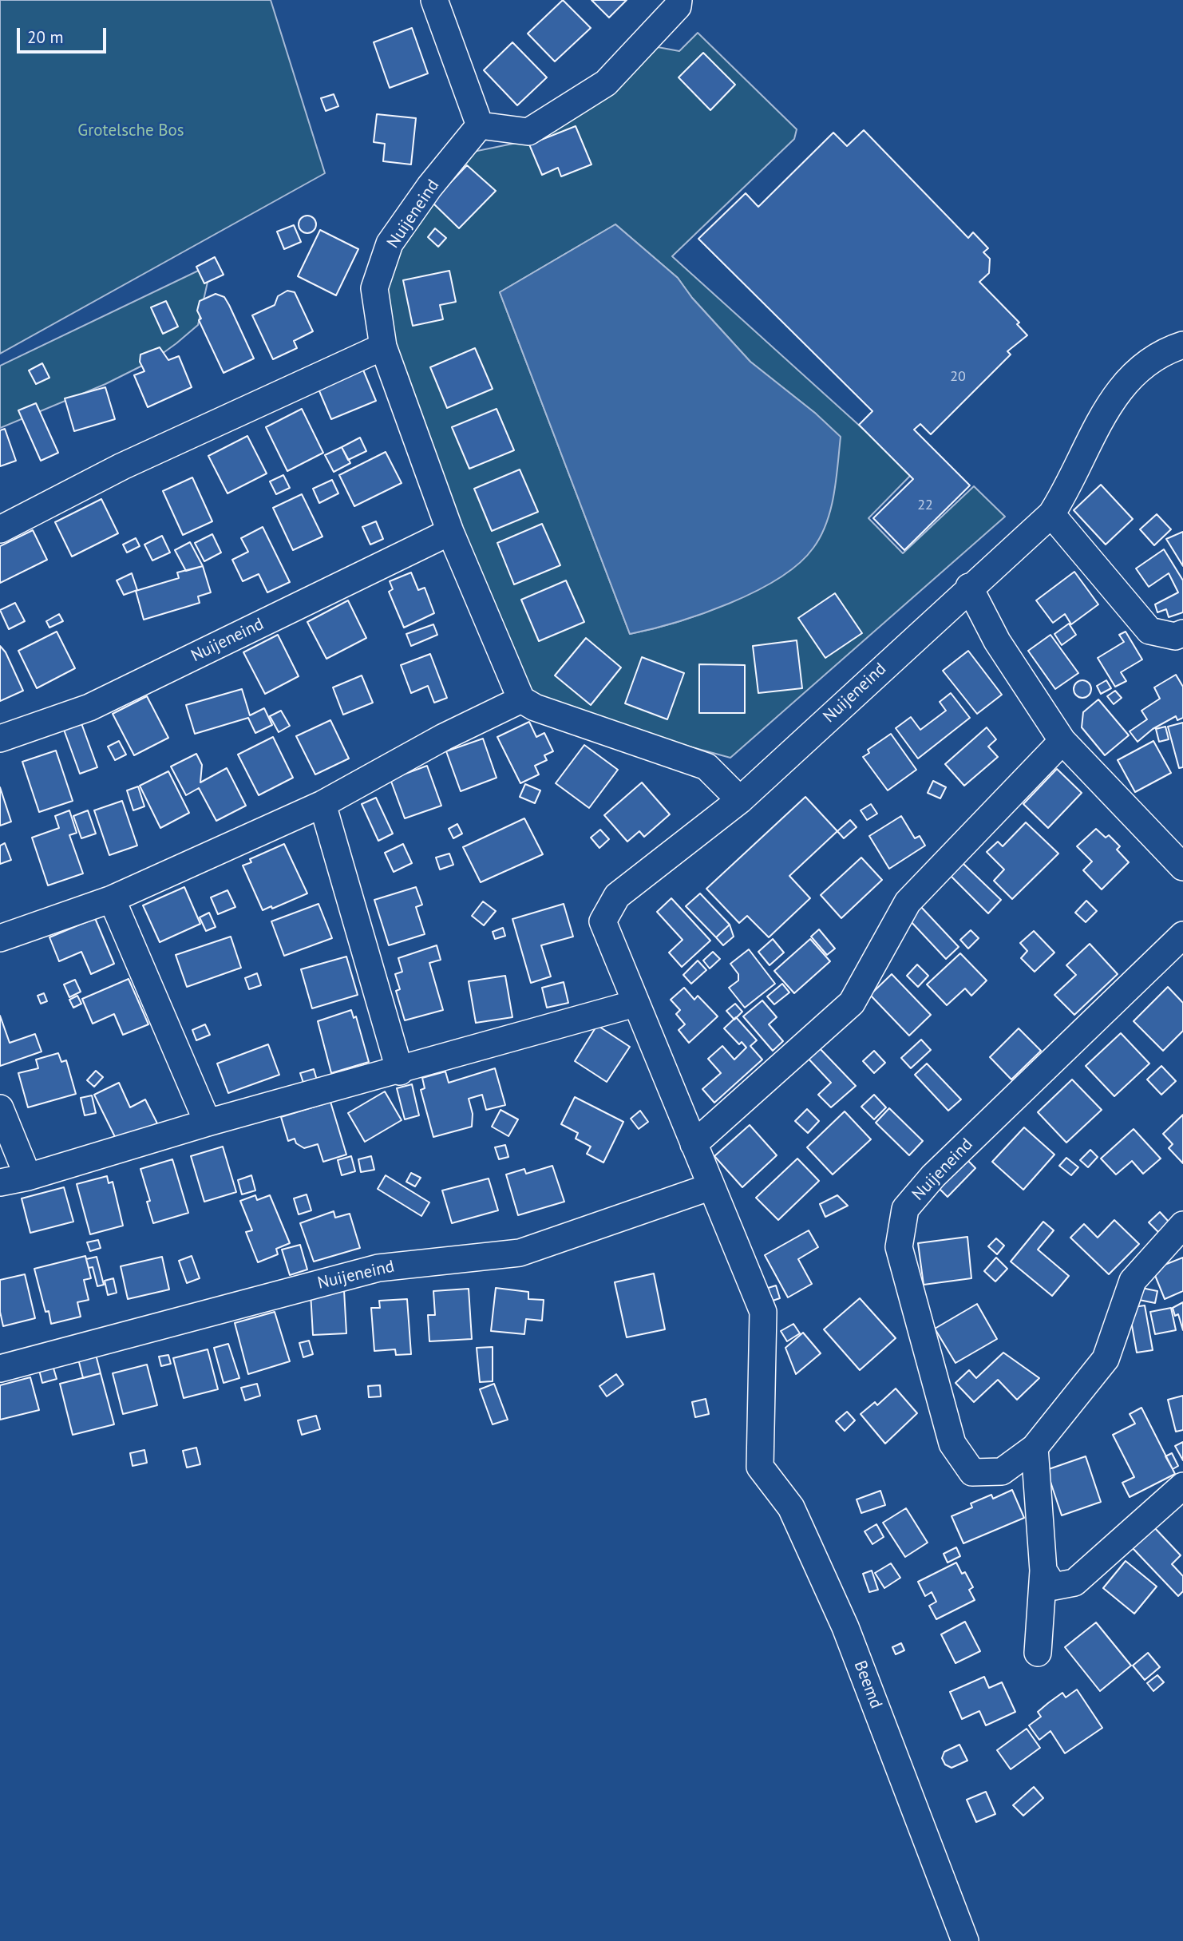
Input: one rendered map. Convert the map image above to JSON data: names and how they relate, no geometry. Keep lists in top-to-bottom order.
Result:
{
  "streets": {
    "street": ["Nuijeneind", "Beemd"]
  },
  "crossings": [
    ["Nuijeneind", "Beemd"]
  ],
  "parks": ["Grotelsche Bos"],
  "house_numbers": ["20", "22"],
  "scale_bar": "20 m"
}
